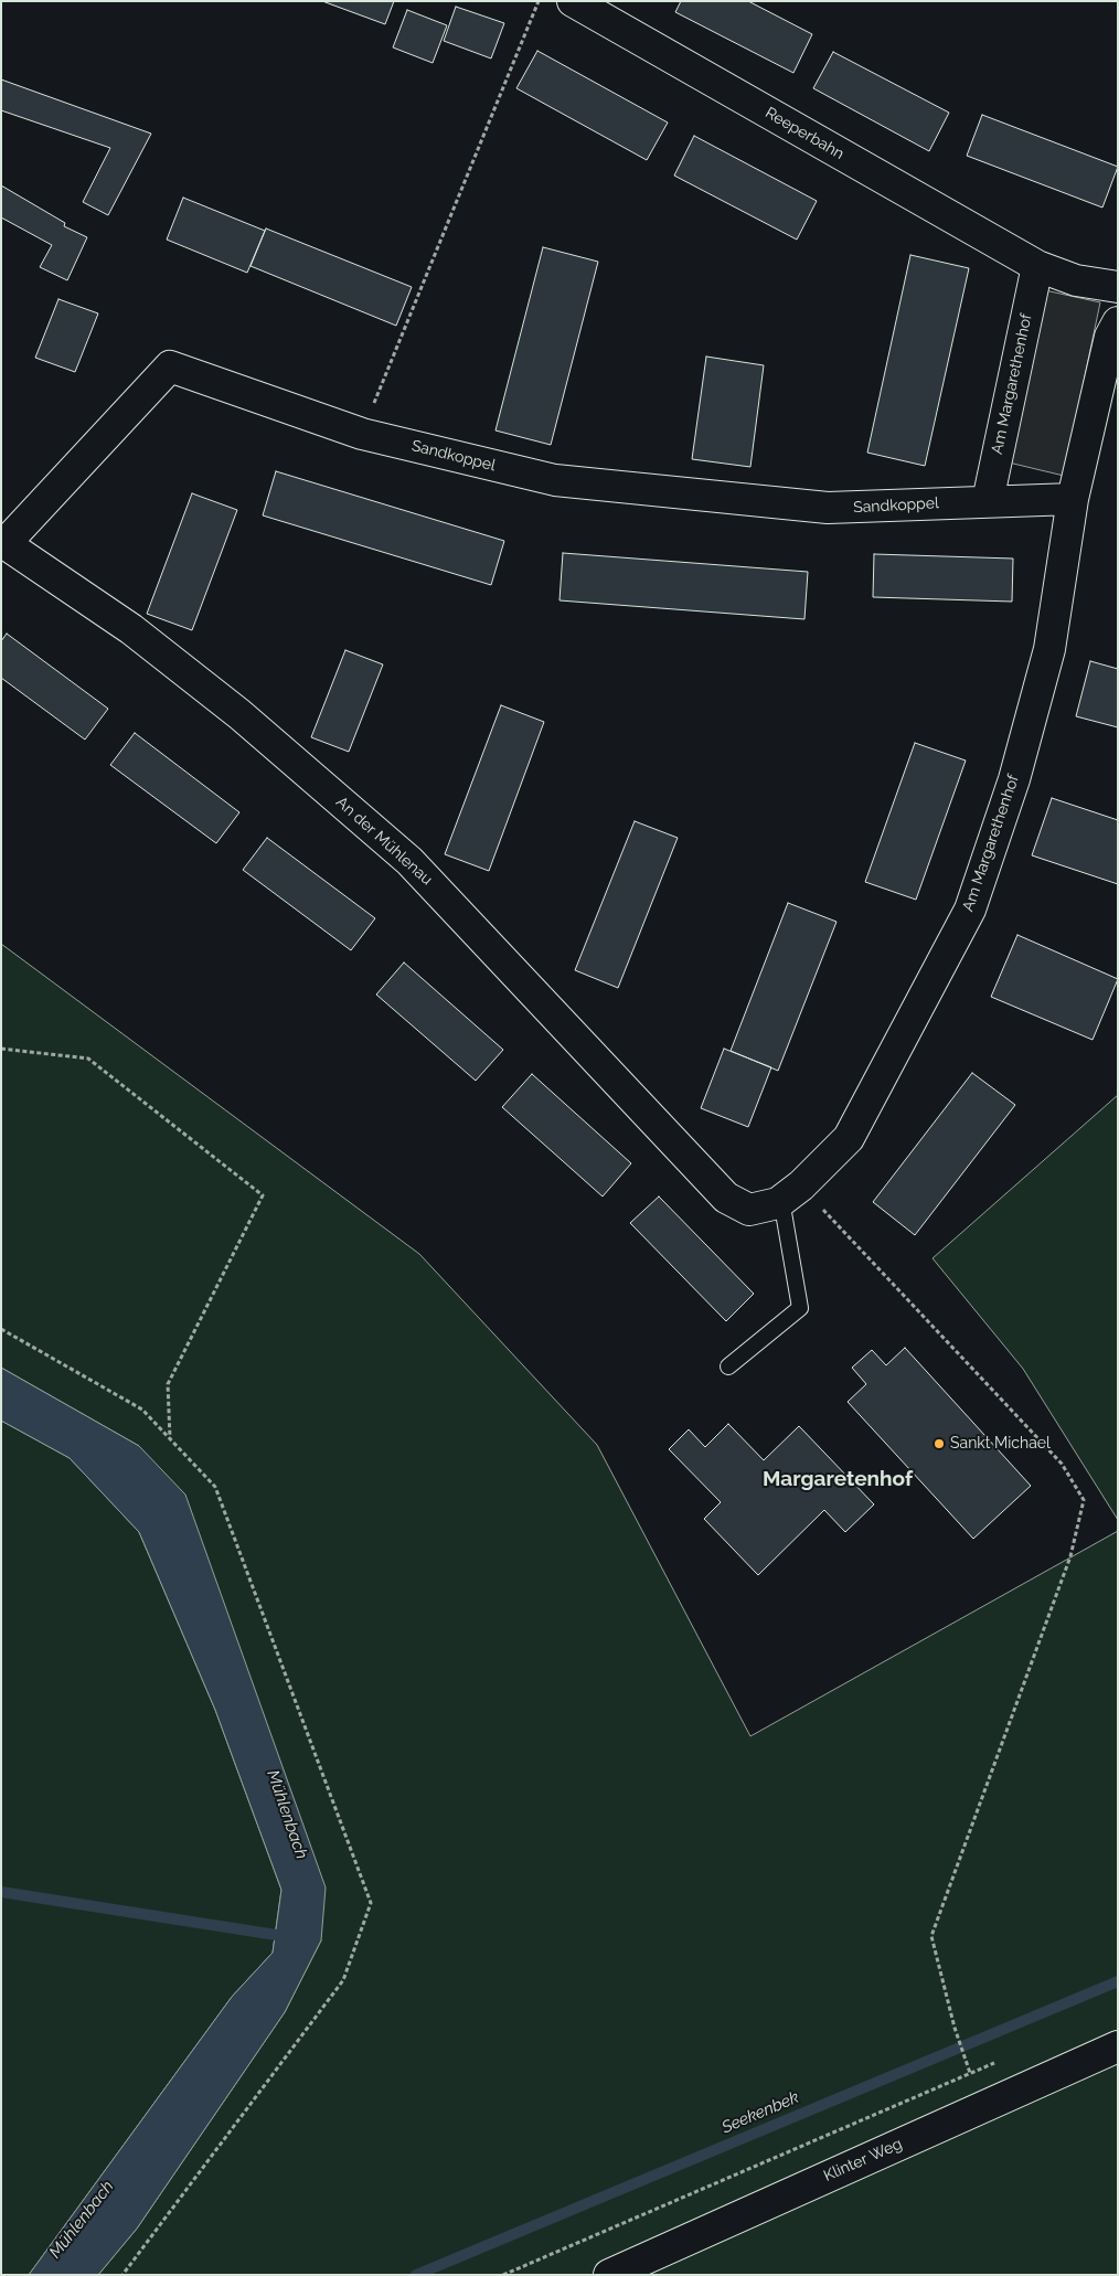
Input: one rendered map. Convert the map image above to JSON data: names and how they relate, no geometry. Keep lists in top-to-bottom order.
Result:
{
  "streets": {
    "street": [
      "Reeperbahn",
      "Am Margarethenhof",
      "Sandkoppel",
      "An der Mühlenau",
      "Klinter Weg"
    ]
  },
  "crossings": [
    ["Reeperbahn", "Am Margarethenhof"],
    ["Am Margarethenhof", "Sandkoppel"],
    ["Am Margarethenhof", "An der Mühlenau"],
    ["Sandkoppel", "An der Mühlenau"]
  ],
  "districts": ["Margaretenhof"],
  "water": ["Mühlenbach", "Seekenbek"],
  "places": ["Sankt Michael"]
}
